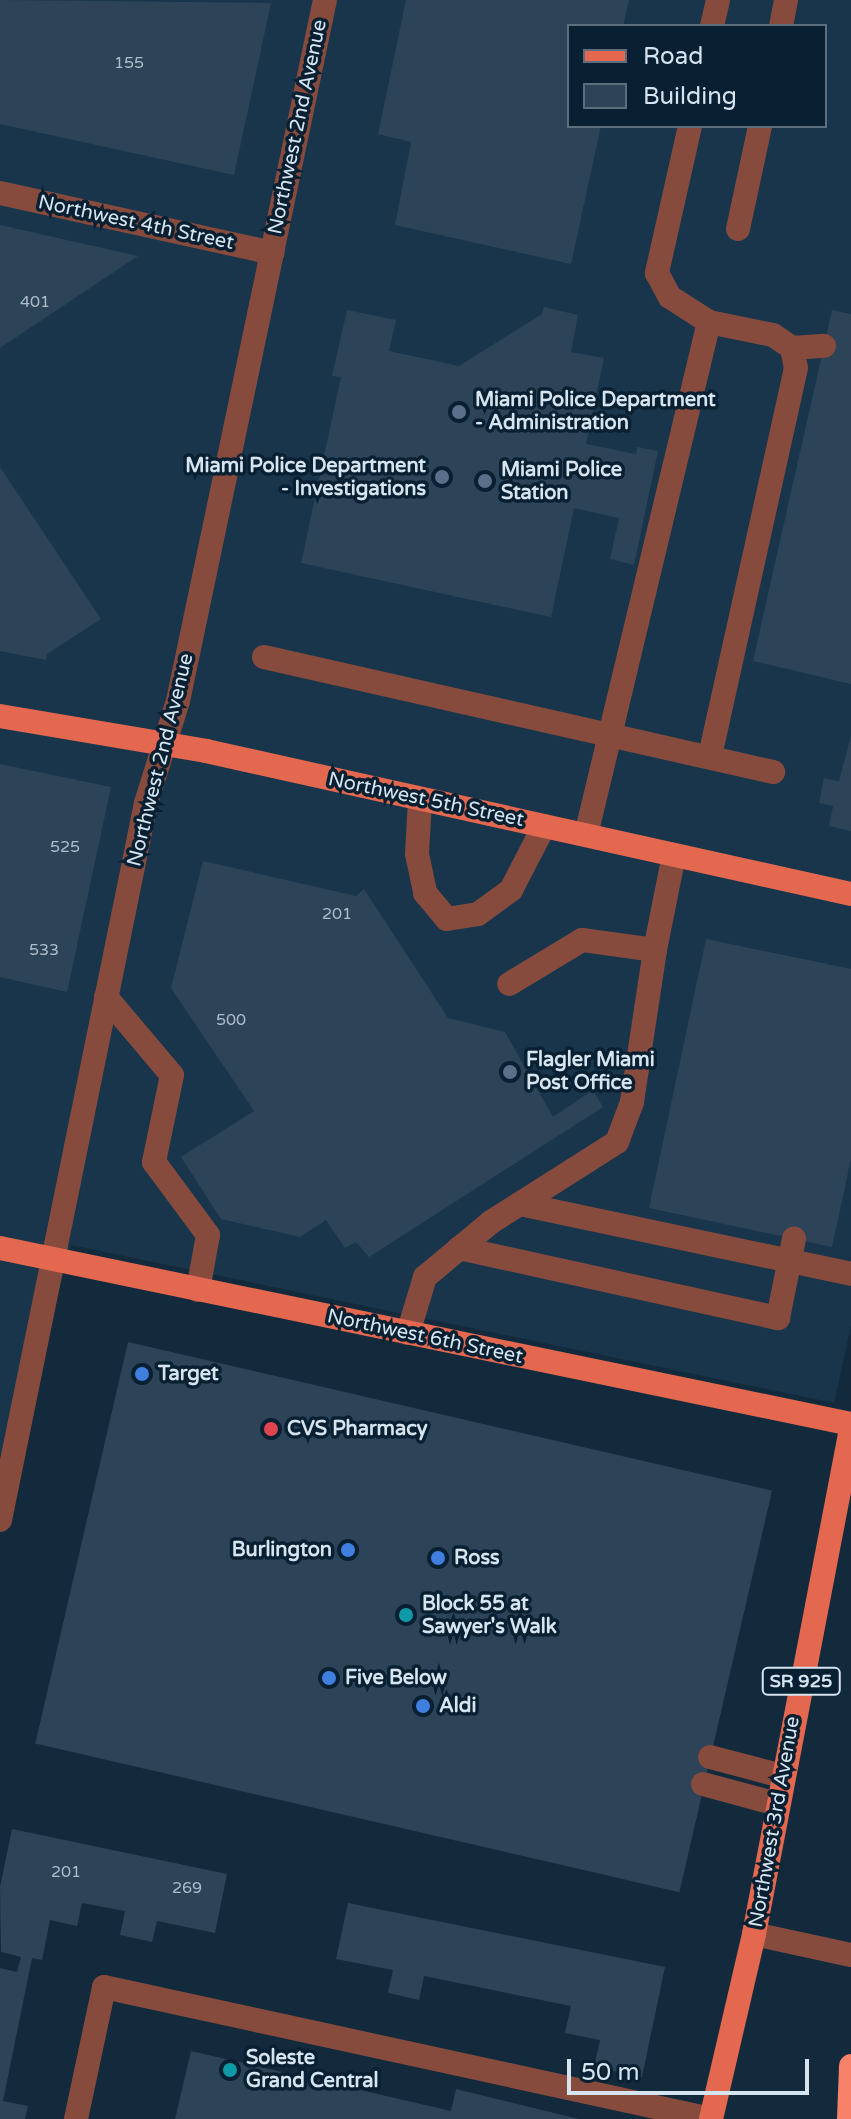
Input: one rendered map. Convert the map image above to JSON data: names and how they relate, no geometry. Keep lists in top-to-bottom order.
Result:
{
  "streets": {
    "main road": [
      "Northwest 5th Street",
      "Northwest 6th Street",
      "SR 925",
      "Northwest 3rd Avenue"
    ],
    "street": ["Northwest 2nd Avenue", "Northwest 4th Street"]
  },
  "crossings": [
    ["Northwest 2nd Avenue", "Northwest 4th Street"],
    ["Northwest 2nd Avenue", "Northwest 5th Street"],
    ["Northwest 2nd Avenue", "Northwest 6th Street"],
    ["Northwest 6th Street", "Northwest 3rd Avenue"]
  ],
  "places": [
    "Miami Police Department - Administration",
    "Miami Police Department - Investigations",
    "Miami Police Station",
    "Flagler Miami Post Office",
    "Target",
    "CVS Pharmacy",
    "Burlington",
    "Ross",
    "Block 55 at Sawyer's Walk",
    "Five Below",
    "Aldi",
    "Soleste Grand Central"
  ],
  "house_numbers": [
    "155",
    "401",
    "525",
    "201",
    "533",
    "500",
    "201",
    "269"
  ],
  "legend": ["Road", "Building"],
  "scale_bar": "50 m"
}
